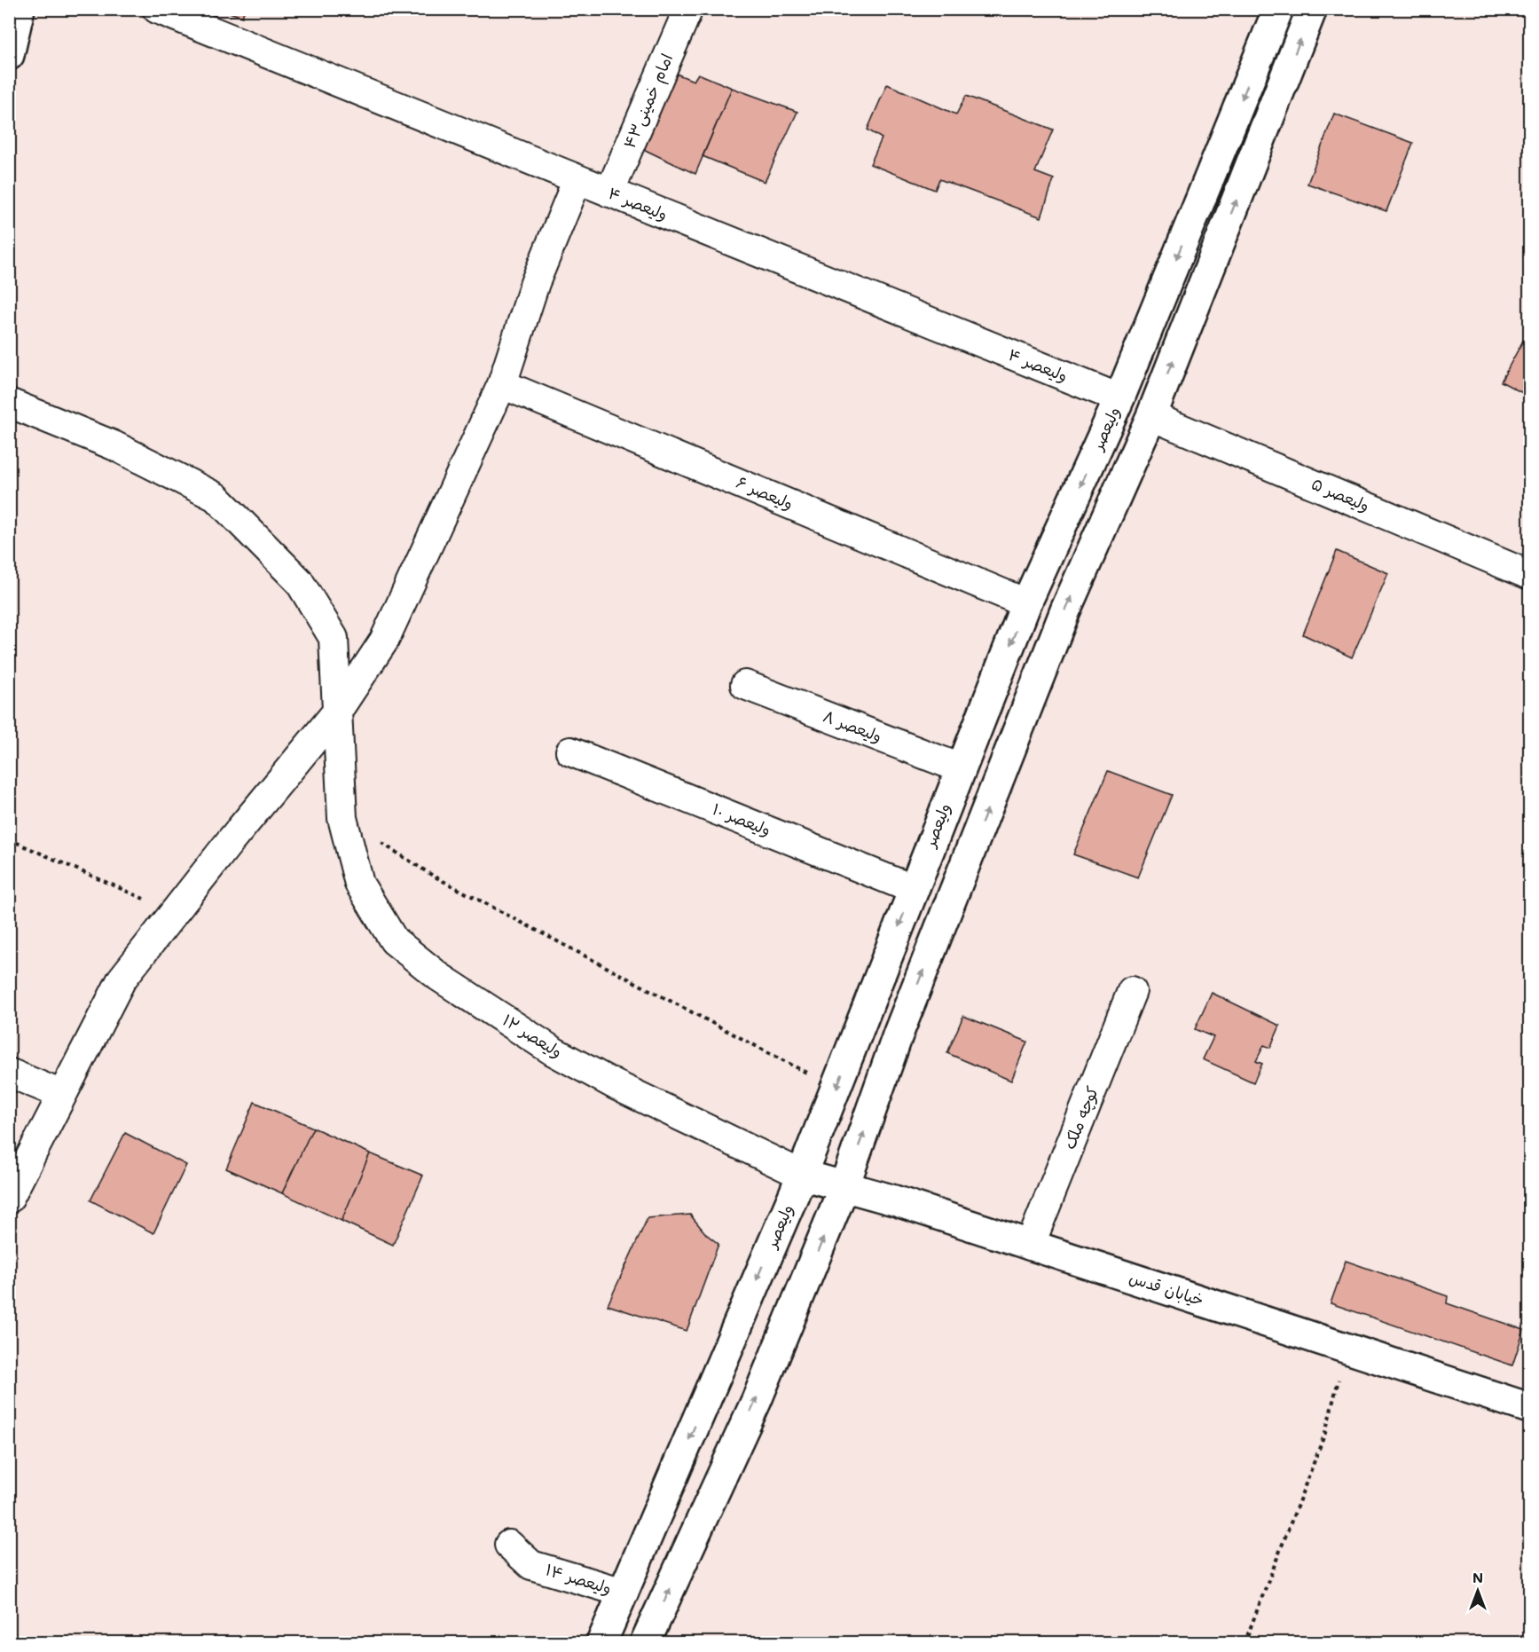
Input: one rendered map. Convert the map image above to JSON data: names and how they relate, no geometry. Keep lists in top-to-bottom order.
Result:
{
  "streets": {
    "main road": ["ولیعصر", "خیابان قدس"],
    "street": [
      "امام خمینی۴۳",
      "ولیعصر ۴",
      "ولیعصر ۶",
      "ولیعصر ۵",
      "ولیعصر ۸",
      "ولیعصر ۱۰",
      "ولیعصر ۱۲",
      "کوچه ملک",
      "ولیعصر ۱۴"
    ]
  },
  "crossings": [
    ["امام خمینی۴۳", "ولیعصر ۴"],
    ["ولیعصر ۴", "ولیعصر"],
    ["ولیعصر", "ولیعصر ۶"],
    ["ولیعصر", "ولیعصر ۸"],
    ["ولیعصر", "ولیعصر ۱۰"],
    ["ولیعصر", "ولیعصر ۱۲"],
    ["ولیعصر", "خیابان قدس"],
    ["ولیعصر", "ولیعصر ۱۴"],
    ["ولیعصر ۱۲", "خیابان قدس"],
    ["کوچه ملک", "خیابان قدس"]
  ],
  "north": "top"
}
